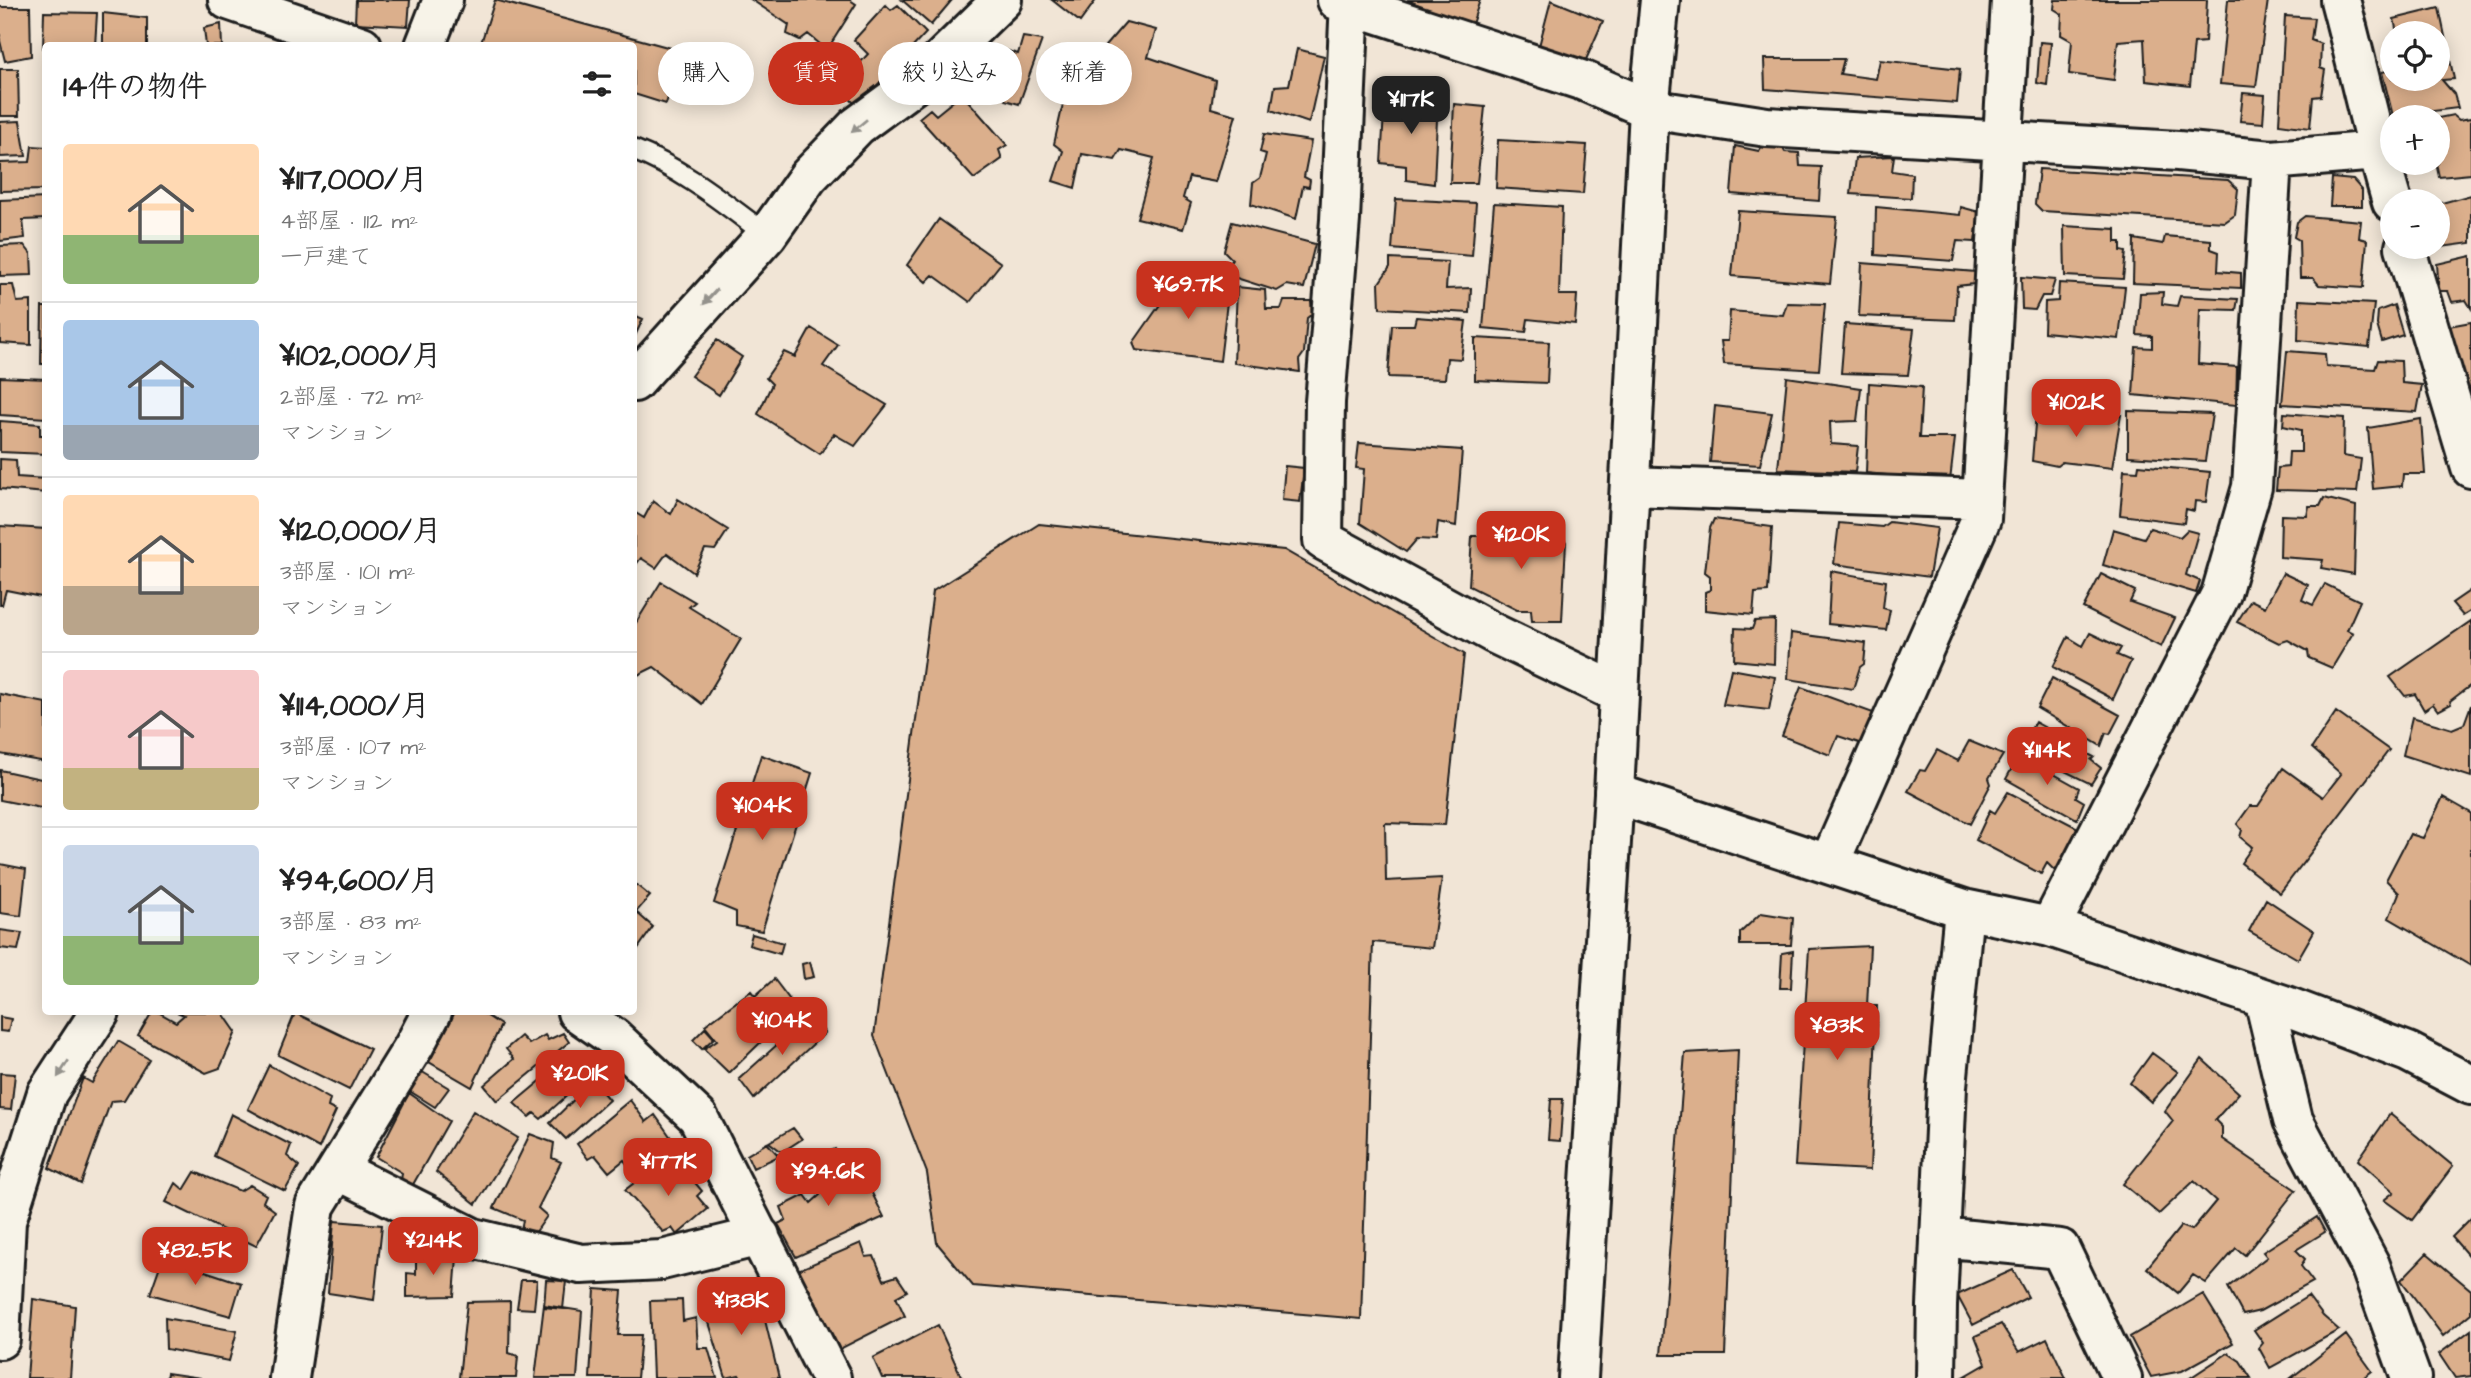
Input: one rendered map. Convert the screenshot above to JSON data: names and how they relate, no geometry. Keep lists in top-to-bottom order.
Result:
{
  "page": {
    "map_buttons": ["+", "−"],
    "chip": [
      "購入",
      "賃貸",
      "絞り込み",
      "新着"
    ],
    "heading": "14件の物件",
    "price": [
      "¥117K",
      "¥69.7K",
      "¥102K",
      "¥120K",
      "¥114K",
      "¥104K",
      "¥104K",
      "¥83K",
      "¥201K",
      "¥177K",
      "¥94.6K",
      "¥214K",
      "¥82.5K",
      "¥138K"
    ],
    "list": [
      {
        "name": "¥117,000/月",
        "note": "4部屋 · 112 m² · 一戸建て"
      },
      {
        "name": "¥102,000/月",
        "note": "2部屋 · 72 m² · マンション"
      },
      {
        "name": "¥120,000/月",
        "note": "3部屋 · 101 m² · マンション"
      },
      {
        "name": "¥114,000/月",
        "note": "3部屋 · 107 m² · マンション"
      },
      {
        "name": "¥94,600/月",
        "note": "3部屋 · 83 m² · マンション"
      }
    ]
  }
}
